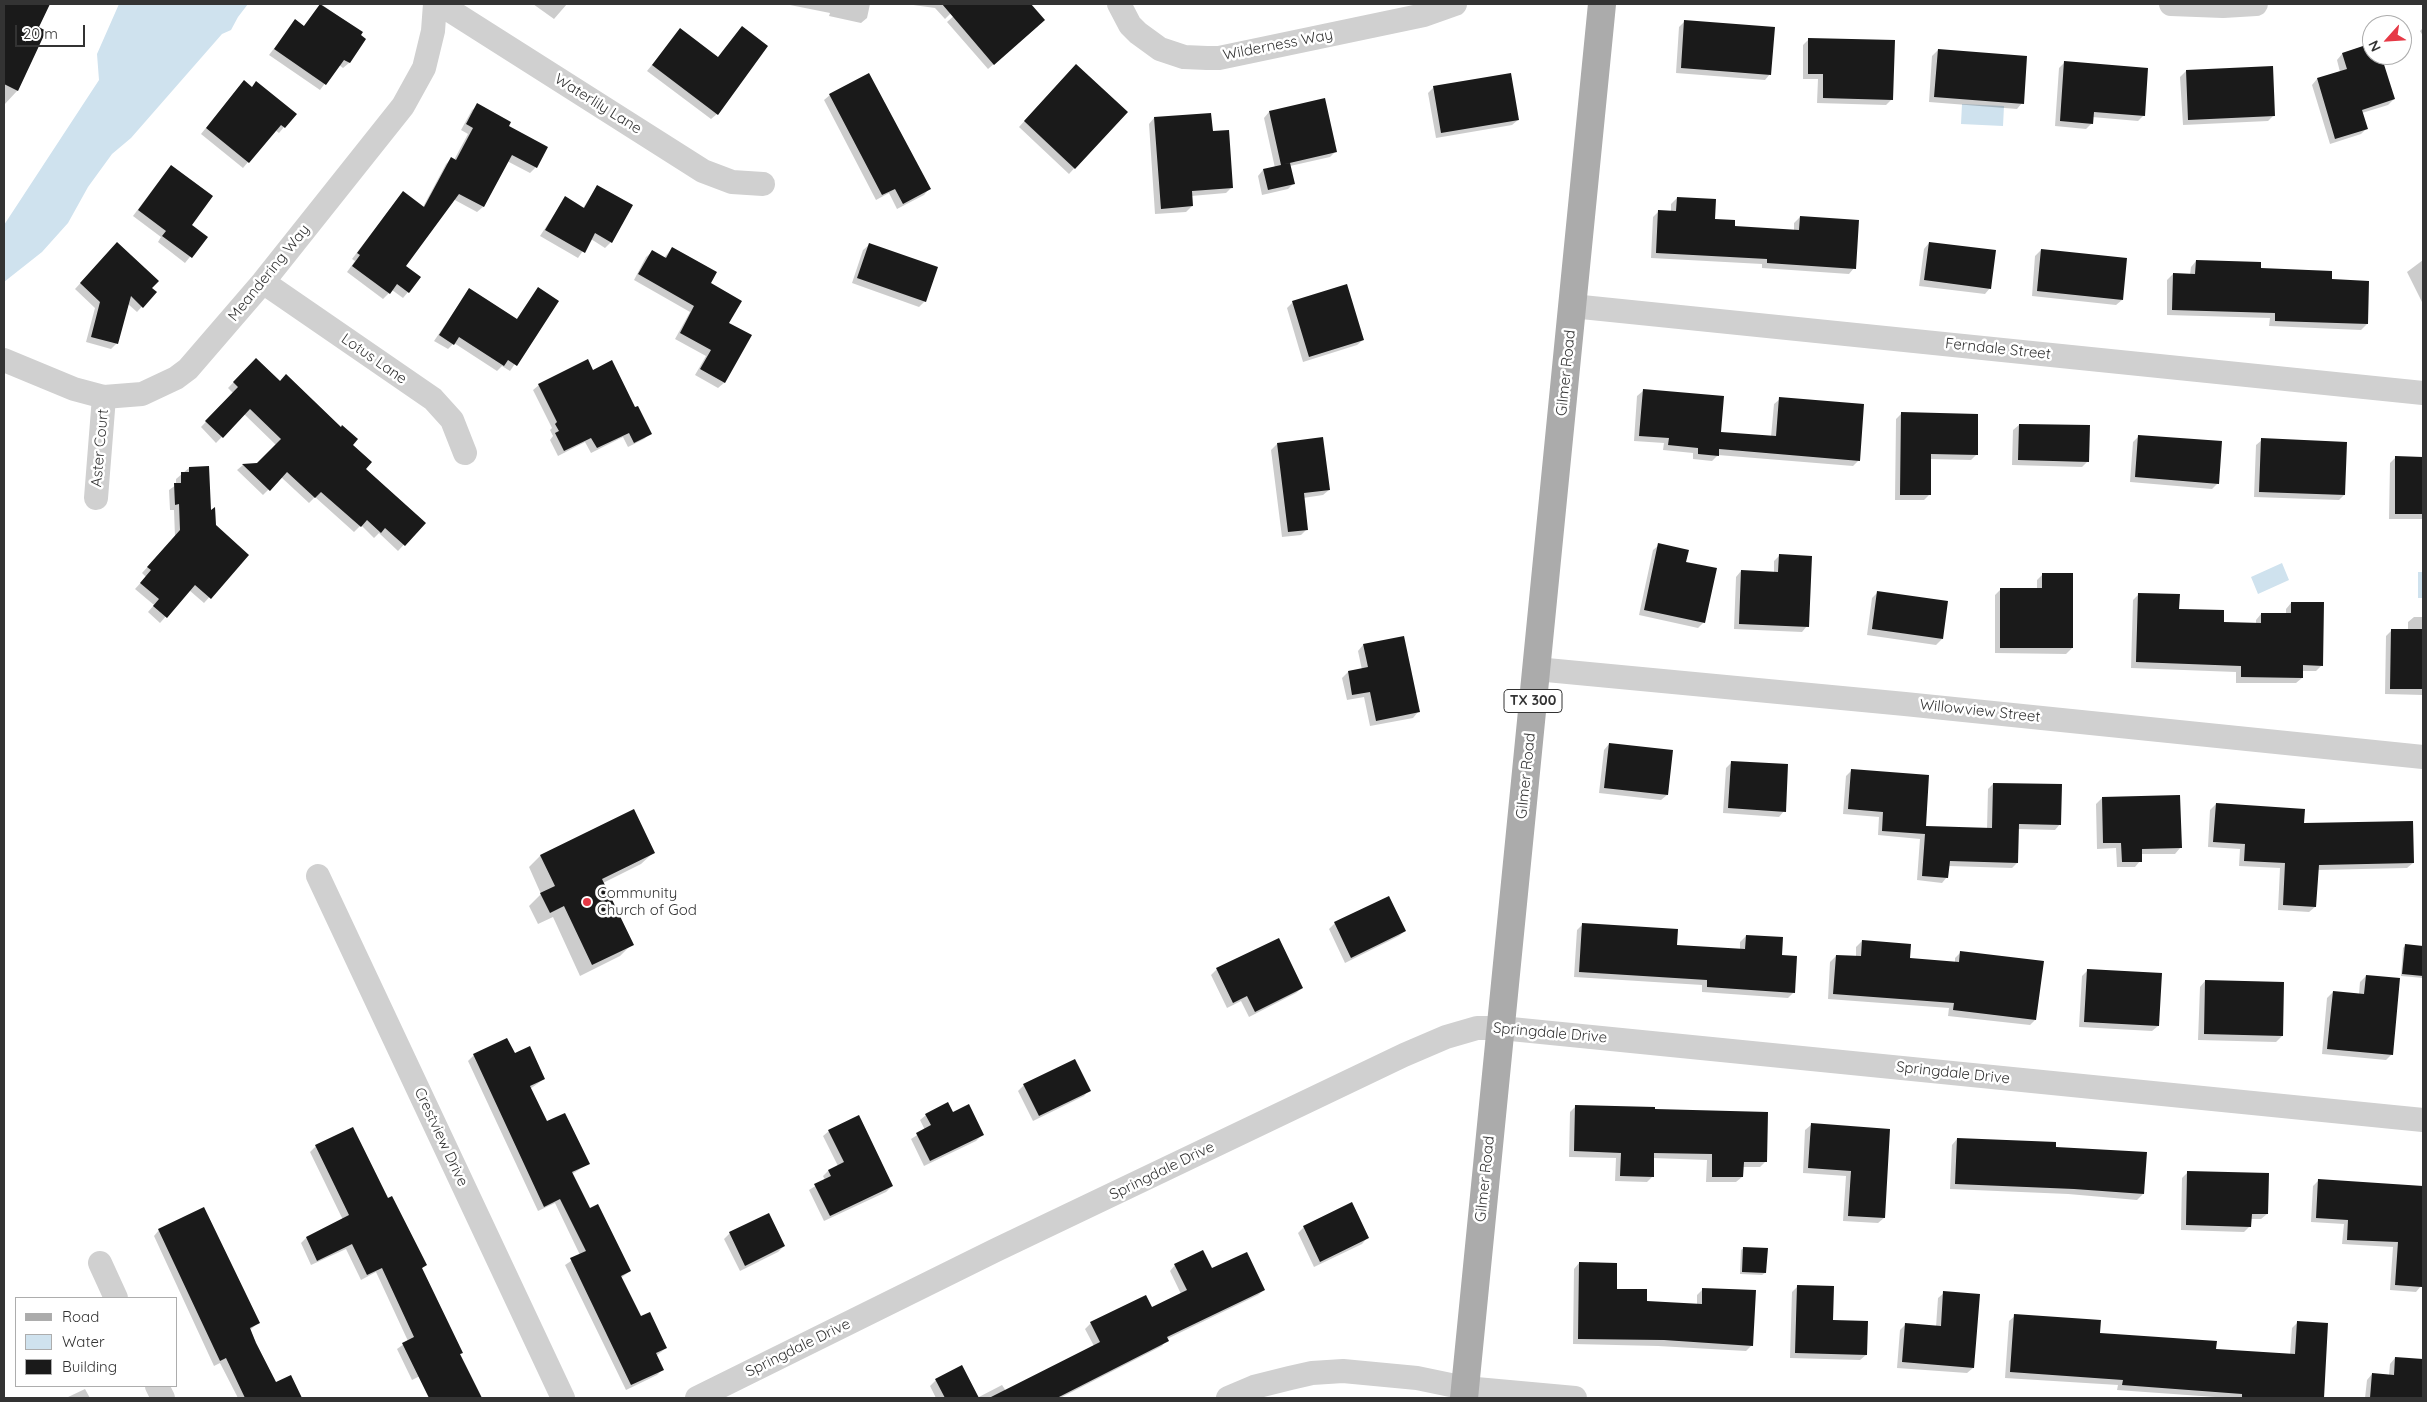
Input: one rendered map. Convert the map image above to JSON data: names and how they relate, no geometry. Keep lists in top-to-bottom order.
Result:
{
  "streets": {
    "main road": ["Gilmer Road", "TX 300"],
    "street": [
      "Wilderness Way",
      "Waterlily Lane",
      "Meandering Way",
      "Ferndale Street",
      "Lotus Lane",
      "Aster Court",
      "Willowview Street",
      "Springdale Drive",
      "Crestview Drive"
    ]
  },
  "crossings": [
    ["Meandering Way", "Lotus Lane"],
    ["Meandering Way", "Aster Court"],
    ["Ferndale Street", "Gilmer Road"],
    ["Gilmer Road", "Willowview Street"],
    ["Gilmer Road", "Springdale Drive"]
  ],
  "places": ["Community Church of God"],
  "legend": ["Road", "Water", "Building"],
  "scale_bar": "20 m",
  "north": "bottom left"
}
